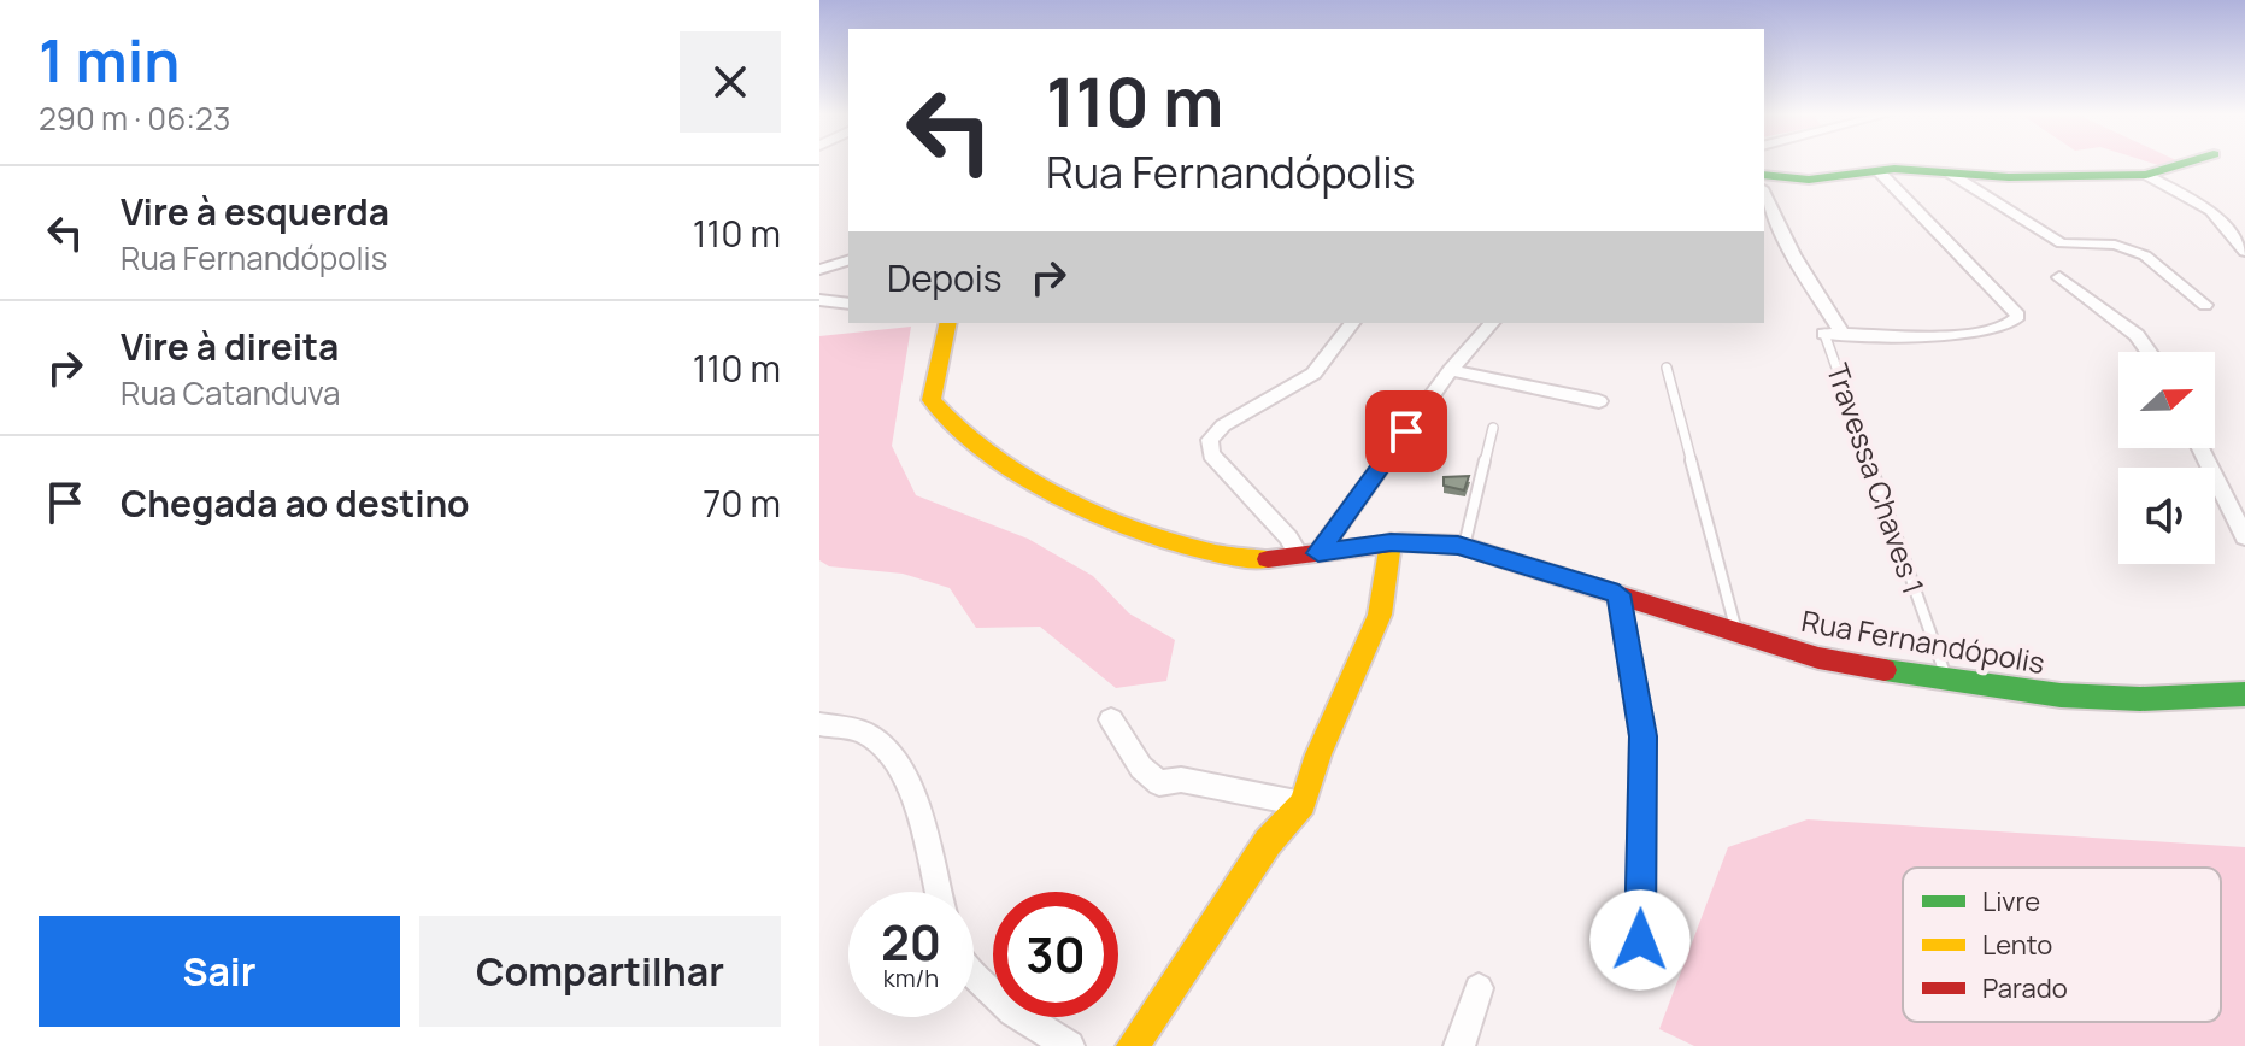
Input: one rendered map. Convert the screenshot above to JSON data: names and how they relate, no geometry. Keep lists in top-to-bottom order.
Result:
{
  "streets": {
    "street": ["Rua Fernandópolis"],
    "lane": ["Travessa Chaves 1"]
  },
  "crossings": [
    ["Travessa Chaves 1", "Rua Fernandópolis"]
  ],
  "legend": ["Livre", "Lento", "Parado"],
  "north": "right",
  "page": {
    "heading": ["1 min", "290 m · 06:23"],
    "turn": ["110 m", "Rua Fernandópolis"],
    "list": [
      {
        "name": "Vire à esquerda",
        "note": "Rua Fernandópolis",
        "value": "110 m"
      },
      {
        "name": "Vire à direita",
        "note": "Rua Catanduva",
        "value": "110 m"
      },
      {
        "name": "Chegada ao destino",
        "value": "70 m"
      }
    ],
    "then": "Depois",
    "speed": "20 km/h",
    "limit": "30",
    "buttons": ["Sair", "Compartilhar"]
  }
}
